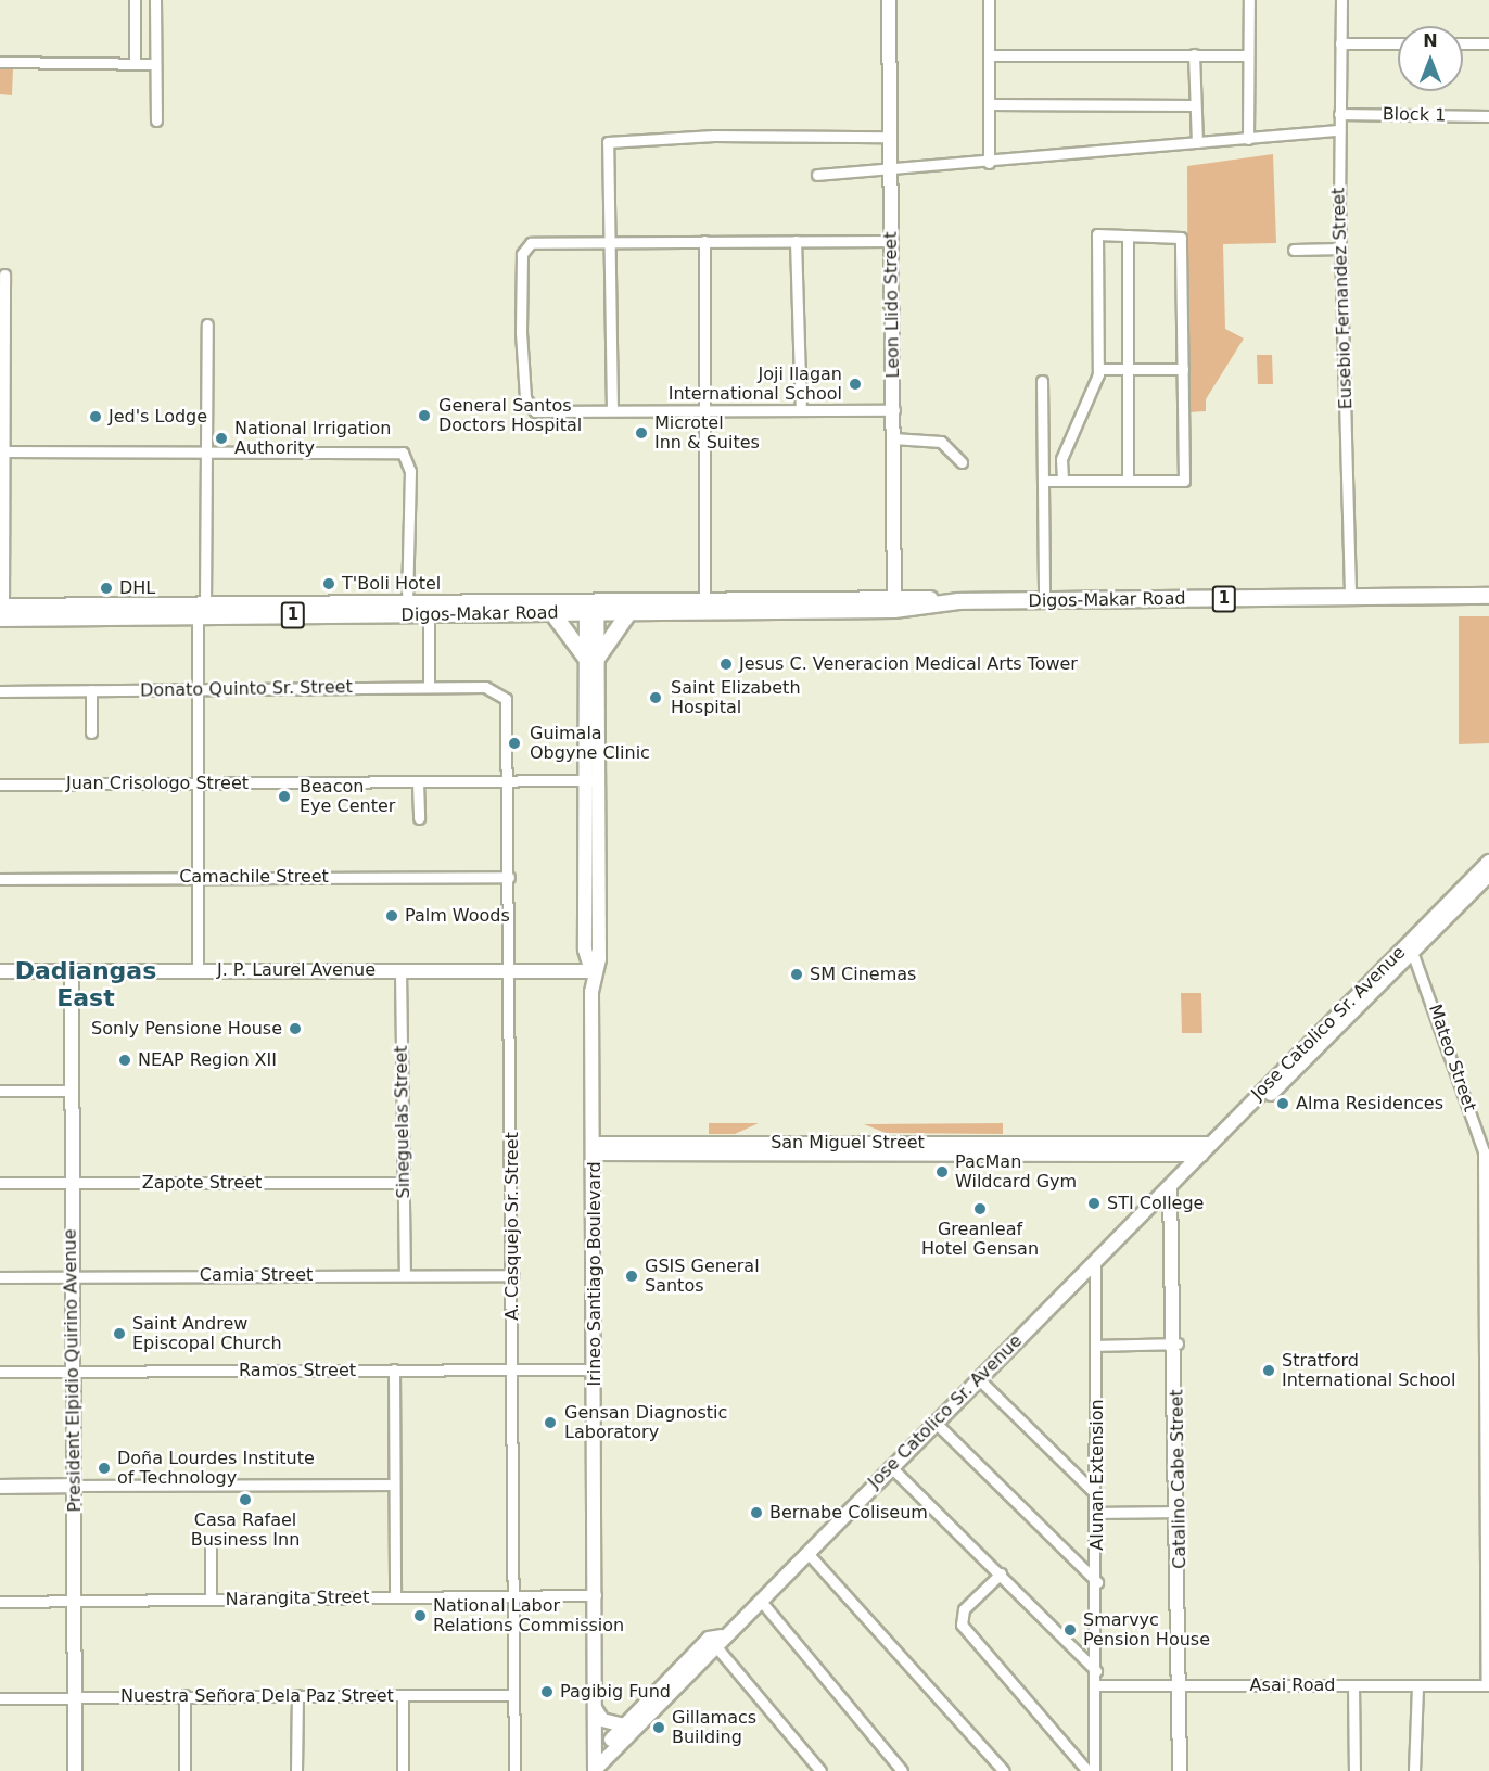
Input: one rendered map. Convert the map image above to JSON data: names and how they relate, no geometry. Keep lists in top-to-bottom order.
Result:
{
  "streets": {
    "main road": [
      "Leon Llido Street",
      "1",
      "Digos-Makar Road",
      "J. P. Laurel Avenue",
      "Jose Catolico Sr. Avenue",
      "San Miguel Street",
      "Irineo Santiago Boulevard",
      "President Elpidio Quirino Avenue",
      "Catalino Cabe Street"
    ],
    "street": [
      "Block 1",
      "Eusebio Fernandez Street",
      "Donato Quinto Sr. Street",
      "Juan Crisologo Street",
      "Camachile Street",
      "Mateo Street",
      "Sineguelas Street",
      "Zapote Street",
      "A. Casquejo Sr. Street",
      "Camia Street",
      "Ramos Street",
      "Alunan Extension",
      "Narangita Street",
      "Asai Road",
      "Nuestra Señora Dela Paz Street"
    ]
  },
  "crossings": [
    ["Block 1", "Eusebio Fernandez Street"],
    ["Eusebio Fernandez Street", "Digos-Makar Road"],
    ["Leon Llido Street", "Digos-Makar Road"],
    ["Digos-Makar Road", "Irineo Santiago Boulevard"],
    ["Donato Quinto Sr. Street", "A. Casquejo Sr. Street"],
    ["Juan Crisologo Street", "A. Casquejo Sr. Street"],
    ["Juan Crisologo Street", "Irineo Santiago Boulevard"],
    ["Camachile Street", "A. Casquejo Sr. Street"],
    ["J. P. Laurel Avenue", "Sineguelas Street"],
    ["J. P. Laurel Avenue", "A. Casquejo Sr. Street"],
    ["J. P. Laurel Avenue", "Irineo Santiago Boulevard"],
    ["J. P. Laurel Avenue", "President Elpidio Quirino Avenue"],
    ["Jose Catolico Sr. Avenue", "Mateo Street"],
    ["Jose Catolico Sr. Avenue", "San Miguel Street"],
    ["Jose Catolico Sr. Avenue", "Irineo Santiago Boulevard"],
    ["Jose Catolico Sr. Avenue", "Alunan Extension"],
    ["Jose Catolico Sr. Avenue", "Catalino Cabe Street"],
    ["Mateo Street", "Asai Road"],
    ["Sineguelas Street", "Zapote Street"],
    ["Sineguelas Street", "Camia Street"],
    ["San Miguel Street", "Irineo Santiago Boulevard"],
    ["Zapote Street", "President Elpidio Quirino Avenue"],
    ["A. Casquejo Sr. Street", "Camia Street"],
    ["A. Casquejo Sr. Street", "Ramos Street"],
    ["A. Casquejo Sr. Street", "Narangita Street"],
    ["A. Casquejo Sr. Street", "Nuestra Señora Dela Paz Street"],
    ["Irineo Santiago Boulevard", "Ramos Street"],
    ["Irineo Santiago Boulevard", "Narangita Street"],
    ["Camia Street", "President Elpidio Quirino Avenue"],
    ["President Elpidio Quirino Avenue", "Ramos Street"],
    ["President Elpidio Quirino Avenue", "Narangita Street"],
    ["President Elpidio Quirino Avenue", "Nuestra Señora Dela Paz Street"],
    ["Alunan Extension", "Asai Road"],
    ["Catalino Cabe Street", "Asai Road"]
  ],
  "districts": ["Dadiangas East"],
  "places": [
    "Joji Ilagan International School",
    "General Santos Doctors Hospital",
    "Jed's Lodge",
    "Microtel Inn & Suites",
    "National Irrigation Authority",
    "T'Boli Hotel",
    "DHL",
    "Jesus C. Veneracion Medical Arts Tower",
    "Saint Elizabeth Hospital",
    "Guimala Obgyne Clinic",
    "Beacon Eye Center",
    "Palm Woods",
    "SM Cinemas",
    "Sonly Pensione House",
    "NEAP Region XII",
    "Alma Residences",
    "PacMan Wildcard Gym",
    "STI College",
    "Greanleaf Hotel Gensan",
    "GSIS General Santos",
    "Saint Andrew Episcopal Church",
    "Stratford International School",
    "Gensan Diagnostic Laboratory",
    "Doña Lourdes Institute of Technology",
    "Casa Rafael Business Inn",
    "Bernabe Coliseum",
    "National Labor Relations Commission",
    "Smarvyc Pension House",
    "Pagibig Fund",
    "Gillamacs Building"
  ],
  "north": "top"
}
